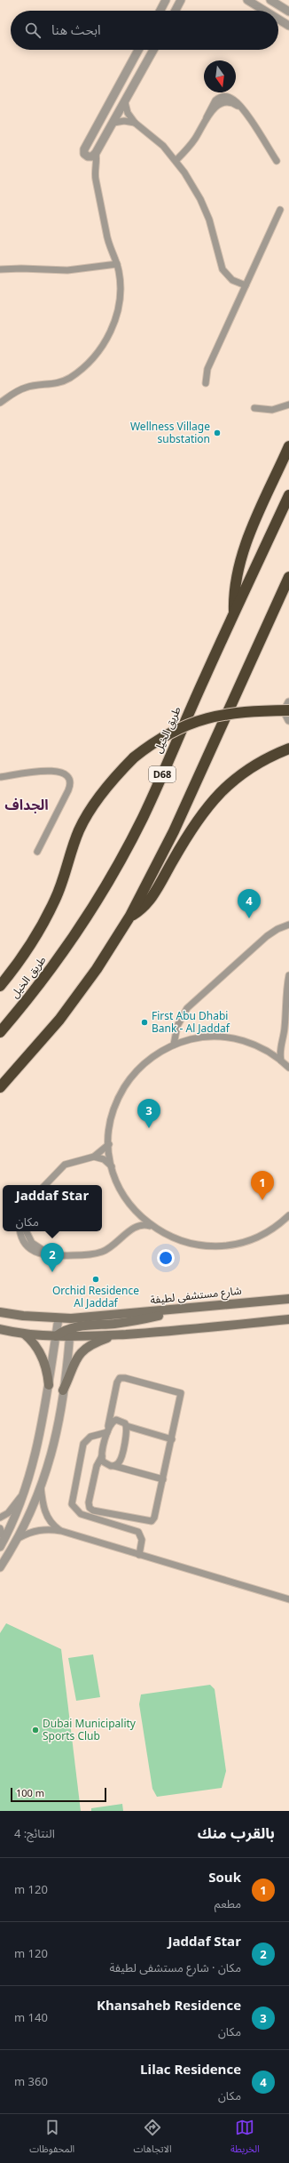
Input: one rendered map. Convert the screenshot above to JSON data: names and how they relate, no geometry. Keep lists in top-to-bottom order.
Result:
{
  "streets": {
    "highway": ["طريق الخيل", "D68"],
    "main road": ["شارع مستشفى لطيفة"]
  },
  "districts": ["الجداف"],
  "places": [
    "Wellness Village substation",
    "First Abu Dhabi Bank - Al Jaddaf",
    "Orchid Residence Al Jaddaf",
    "Dubai Municipality Sports Club"
  ],
  "scale_bar": "100 m",
  "north": "bottom",
  "page": {
    "search": "ابحث هنا",
    "pins": [
      "4",
      "3",
      "1",
      "2"
    ],
    "popup": ["Jaddaf Star", "مكان"],
    "scale": "100 m",
    "heading": ["بالقرب منك", "النتائج: 4"],
    "list": [
      {
        "mark": "1",
        "name": "Souk",
        "note": "مطعم",
        "value": "120 m"
      },
      {
        "mark": "2",
        "name": "Jaddaf Star",
        "note": "مكان · شارع مستشفى لطيفة",
        "value": "120 m"
      },
      {
        "mark": "3",
        "name": "Khansaheb Residence",
        "note": "مكان",
        "value": "140 m"
      },
      {
        "mark": "4",
        "name": "Lilac Residence",
        "note": "مكان",
        "value": "360 m"
      }
    ],
    "nav": ["الخريطة", "الاتجاهات", "المحفوظات"]
  }
}
